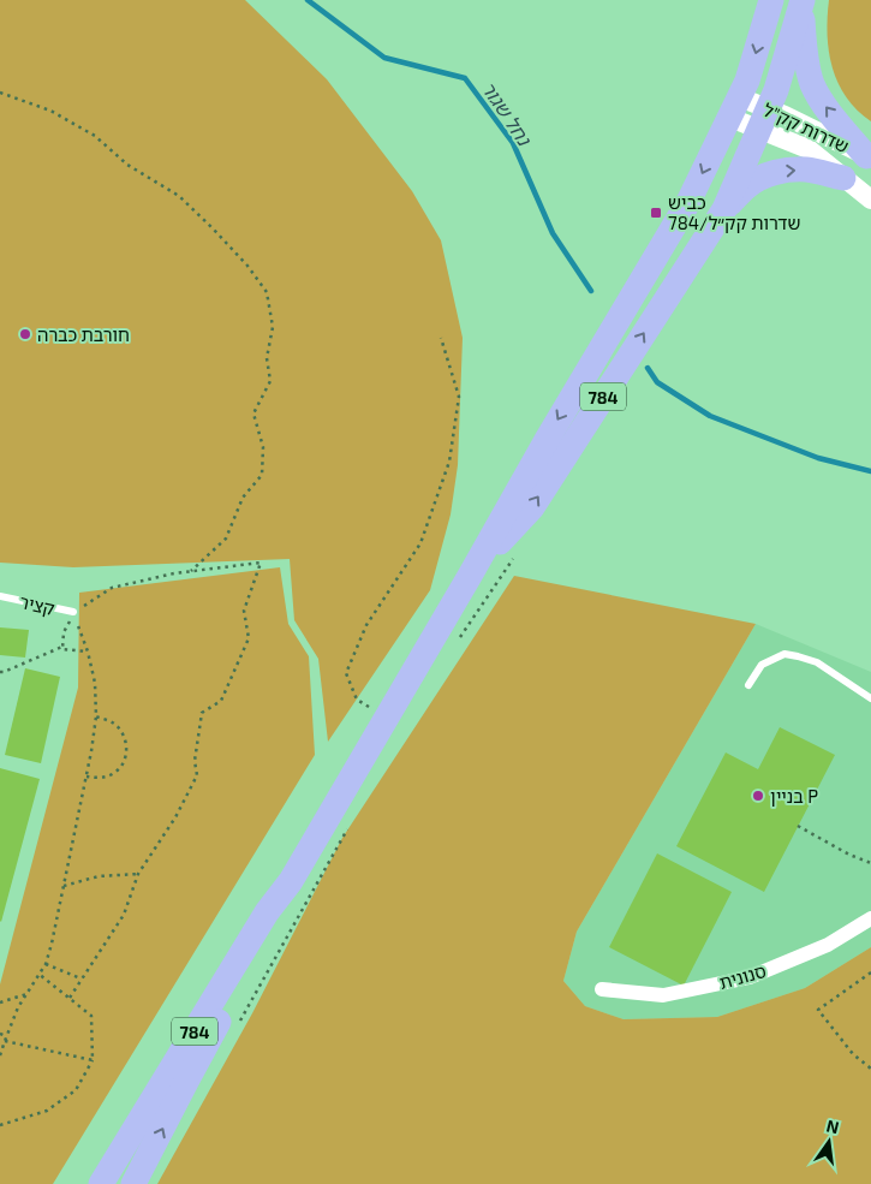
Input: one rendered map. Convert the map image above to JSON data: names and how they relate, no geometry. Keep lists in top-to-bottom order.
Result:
{
  "streets": {
    "main road": ["784"],
    "street": ["שדרות קק\"ל", "סנונית"],
    "lane": ["קציר"]
  },
  "crossings": [
    ["שדרות קק\"ל", "784"]
  ],
  "water": ["נחל שגור"],
  "places": {
    "transit": ["כביש 784/שדרות קק״ל"],
    "other": ["חורבת כברה", "בניין P"]
  },
  "north": "top"
}
